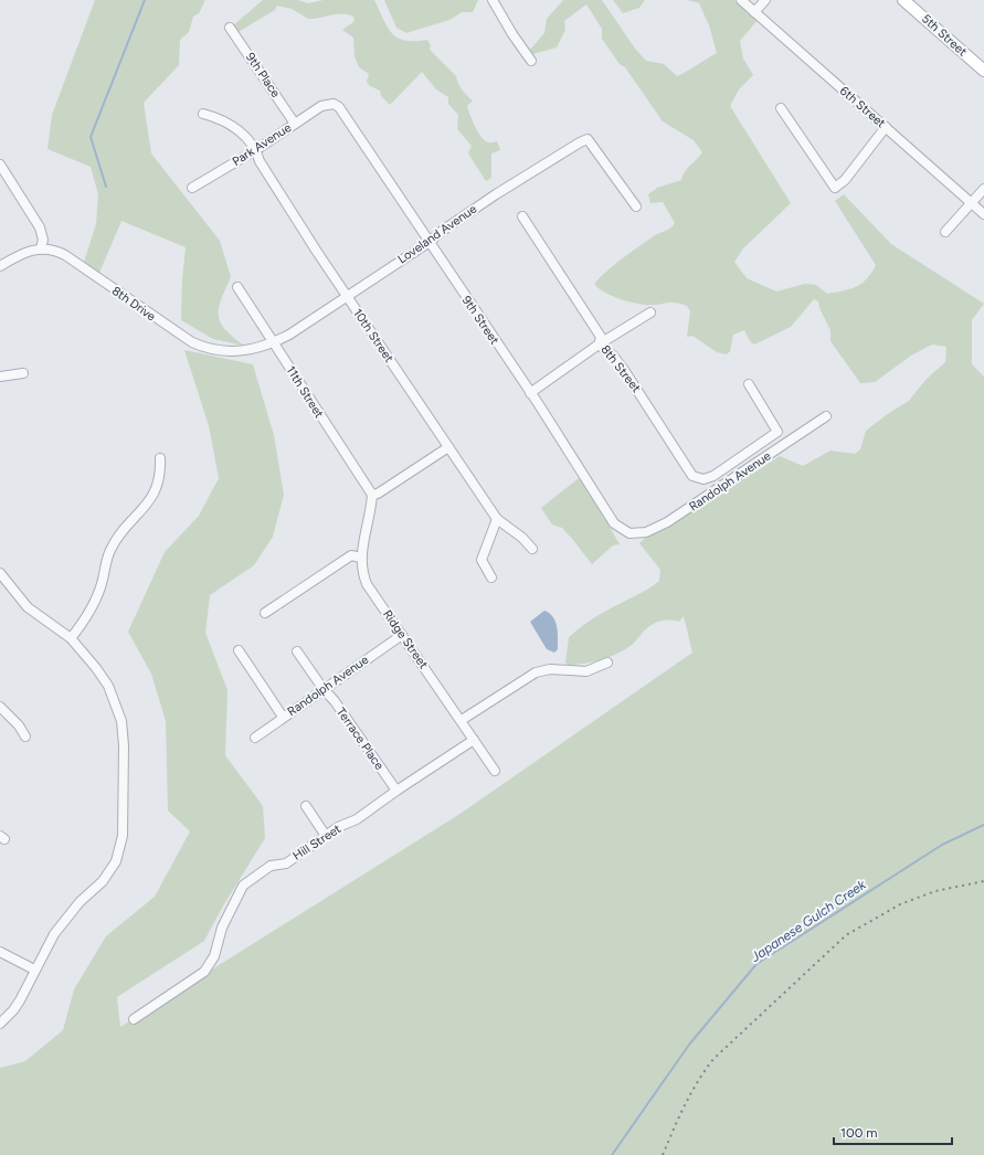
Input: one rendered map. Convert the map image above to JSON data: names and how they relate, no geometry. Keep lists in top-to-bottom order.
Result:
{
  "streets": {
    "main road": ["5th Street"],
    "street": [
      "9th Place",
      "6th Street",
      "Park Avenue",
      "Loveland Avenue",
      "8th Drive",
      "9th Street",
      "10th Street",
      "8th Street",
      "11th Street",
      "Randolph Avenue",
      "Ridge Street",
      "Terrace Place",
      "Hill Street"
    ]
  },
  "crossings": [
    ["9th Place", "Park Avenue"],
    ["Park Avenue", "9th Street"],
    ["Park Avenue", "10th Street"],
    ["Loveland Avenue", "8th Drive"],
    ["Loveland Avenue", "9th Street"],
    ["Loveland Avenue", "10th Street"],
    ["Loveland Avenue", "11th Street"],
    ["8th Drive", "11th Street"],
    ["9th Street", "Randolph Avenue"],
    ["8th Street", "Randolph Avenue"],
    ["11th Street", "Ridge Street"],
    ["Randolph Avenue", "Ridge Street"],
    ["Randolph Avenue", "Terrace Place"],
    ["Ridge Street", "Hill Street"],
    ["Terrace Place", "Hill Street"]
  ],
  "water": ["Japanese Gulch Creek"],
  "scale_bar": "100 m"
}
